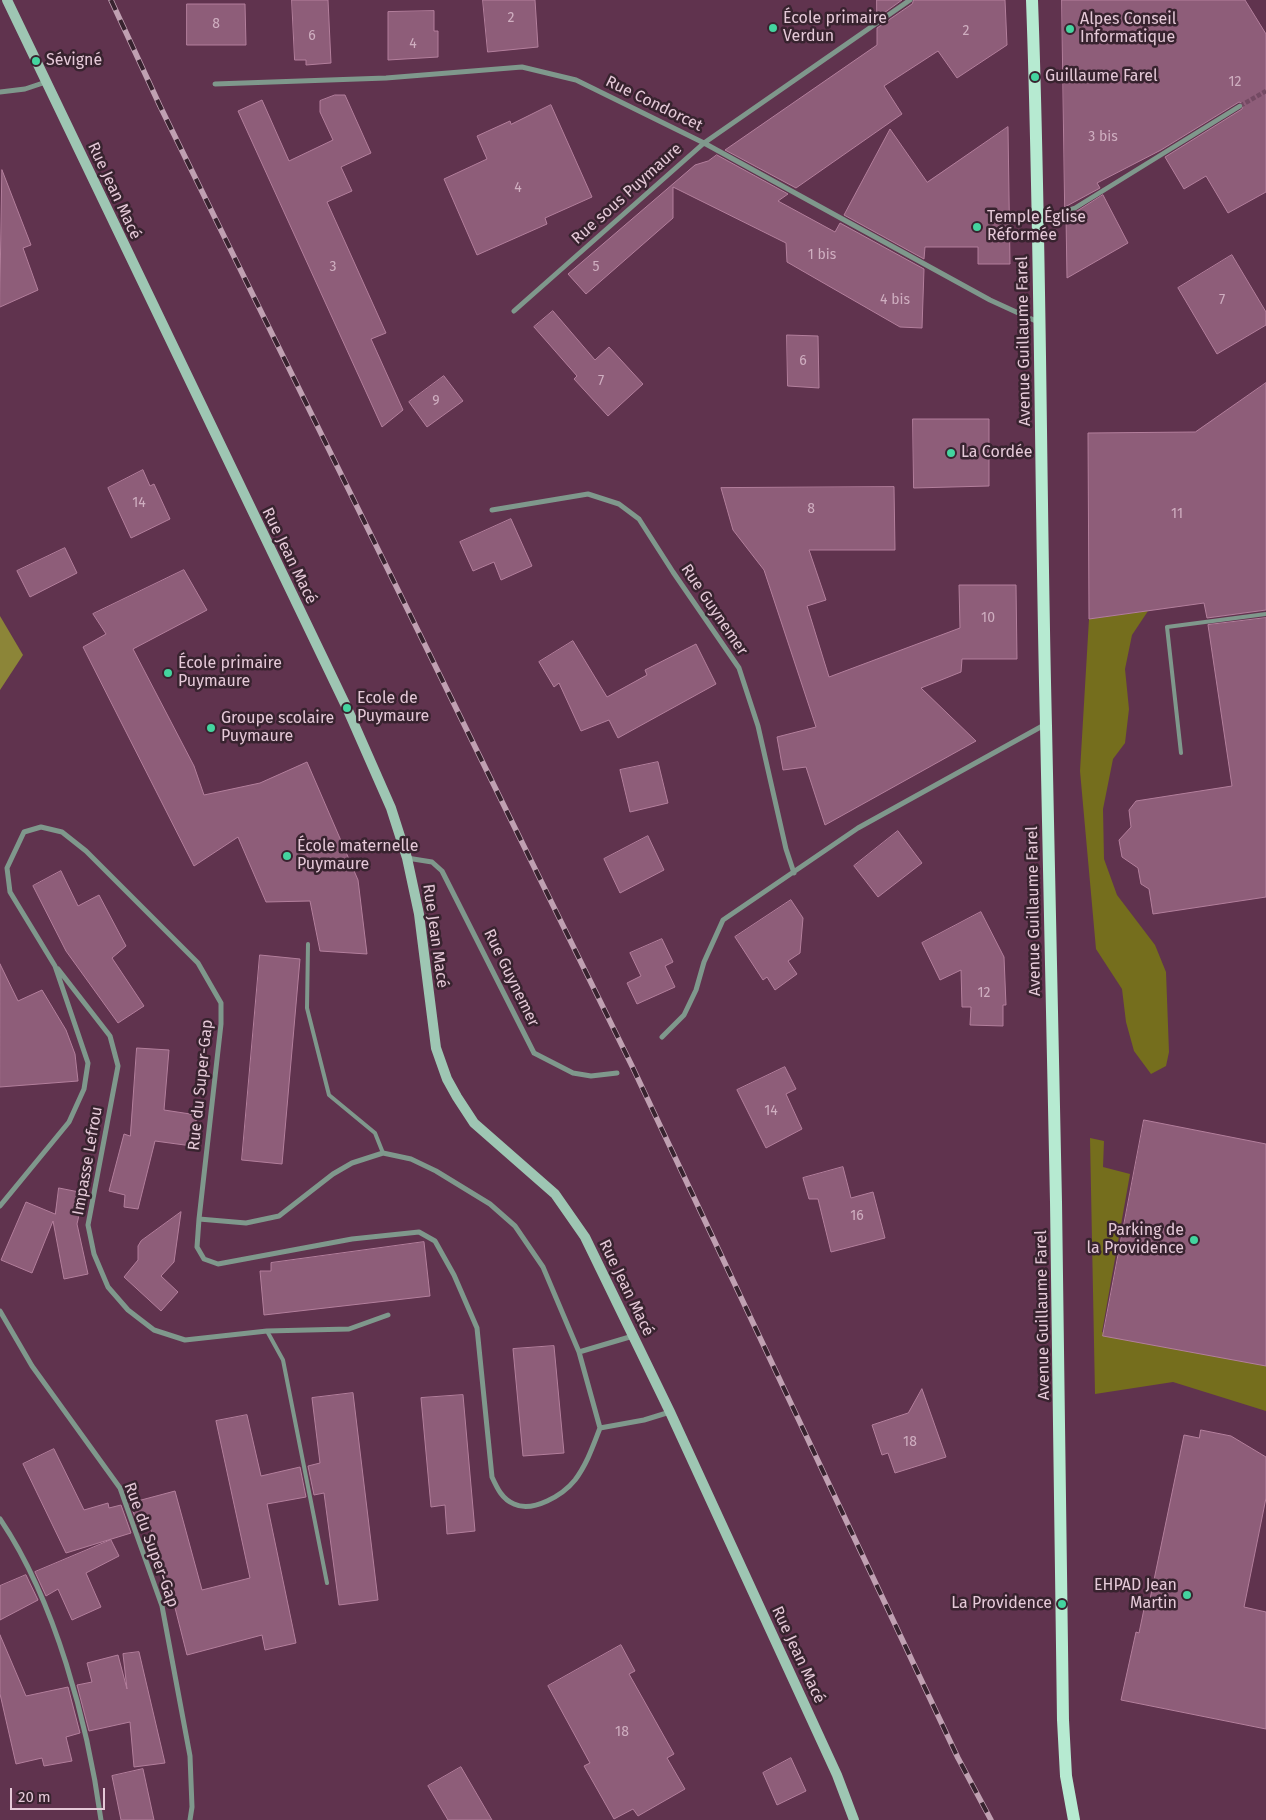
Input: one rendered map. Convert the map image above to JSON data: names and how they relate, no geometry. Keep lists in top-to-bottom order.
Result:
{
  "streets": {
    "main road": ["Rue Jean Macé", "Avenue Guillaume Farel"],
    "street": [
      "Rue Condorcet",
      "Rue sous Puymaure",
      "Rue Guynemer",
      "Rue du Super-Gap",
      "Impasse Lefrou"
    ]
  },
  "crossings": [
    ["Rue Condorcet", "Rue sous Puymaure"],
    ["Rue Condorcet", "Avenue Guillaume Farel"],
    ["Rue Jean Macé", "Rue Guynemer"],
    ["Rue du Super-Gap", "Impasse Lefrou"]
  ],
  "places": [
    "École primaire Verdun",
    "Alpes Conseil Informatique",
    "Sévigné",
    "Guillaume Farel",
    "Temple Église Réformée",
    "La Cordée",
    "École primaire Puymaure",
    "Ecole de Puymaure",
    "Groupe scolaire Puymaure",
    "École maternelle Puymaure",
    "Parking de la Providence",
    "EHPAD Jean Martin",
    "La Providence"
  ],
  "house_numbers": [
    "2",
    "8",
    "2",
    "6",
    "4",
    "12",
    "3 bis",
    "4",
    "1 bis",
    "3",
    "5",
    "4 bis",
    "7",
    "6",
    "7",
    "9",
    "14",
    "8",
    "11",
    "10",
    "12",
    "14",
    "16",
    "18",
    "18"
  ],
  "scale_bar": "20 m"
}
